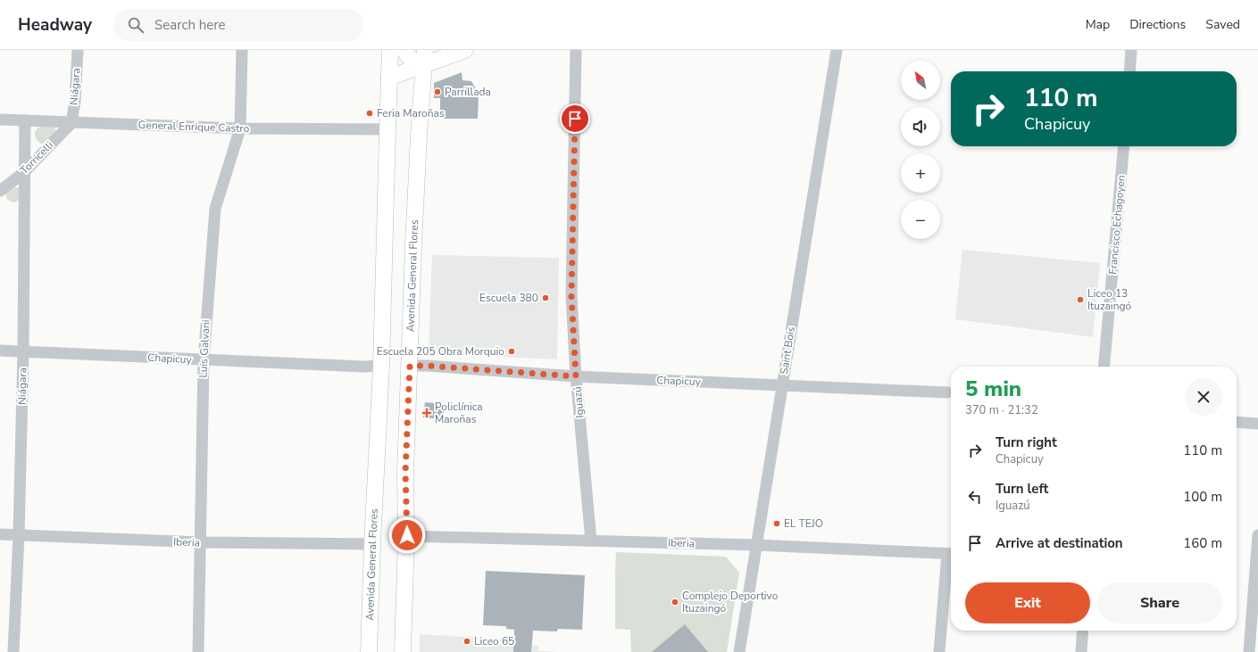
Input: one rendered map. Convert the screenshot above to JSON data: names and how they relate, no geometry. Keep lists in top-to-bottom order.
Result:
{
  "streets": {
    "main road": ["Avenida General Flores"],
    "street": [
      "Niágara",
      "General Enrique Castro",
      "Torricelli",
      "Francisco Echagoyen",
      "Luis Galvani",
      "Saint Bois",
      "Chapicuy",
      "Iguazú",
      "Iberia"
    ]
  },
  "crossings": [
    ["Niágara", "General Enrique Castro"],
    ["Niágara", "Torricelli"],
    ["Niágara", "Chapicuy"],
    ["Niágara", "Iberia"],
    ["General Enrique Castro", "Torricelli"],
    ["General Enrique Castro", "Avenida General Flores"],
    ["General Enrique Castro", "Luis Galvani"],
    ["Avenida General Flores", "Chapicuy"],
    ["Avenida General Flores", "Iberia"],
    ["Luis Galvani", "Chapicuy"],
    ["Luis Galvani", "Iberia"],
    ["Saint Bois", "Chapicuy"],
    ["Saint Bois", "Iberia"],
    ["Chapicuy", "Iguazú"],
    ["Iguazú", "Iberia"]
  ],
  "places": {
    "other": [
      "Parrillada",
      "Feria Maroñas",
      "Escuela 380",
      "Liceo 13 Ituzaingó",
      "Escuela 205 Obra Morquio",
      "EL TEJO",
      "Complejo Deportivo Ituzaingó",
      "Liceo 65"
    ],
    "health": ["Policlínica Maroñas"]
  },
  "north": "top left",
  "page": {
    "header": "Headway",
    "search": "Search here",
    "nav": ["Map", "Directions", "Saved"],
    "map_buttons": ["+", "−"],
    "turn": ["110 m", "Chapicuy"],
    "heading": ["5 min", "370 m · 21:32"],
    "list": [
      {
        "name": "Turn right",
        "note": "Chapicuy",
        "value": "110 m"
      },
      {
        "name": "Turn left",
        "note": "Iguazú",
        "value": "100 m"
      },
      {
        "name": "Arrive at destination",
        "value": "160 m"
      }
    ],
    "buttons": ["Exit", "Share"]
  }
}
